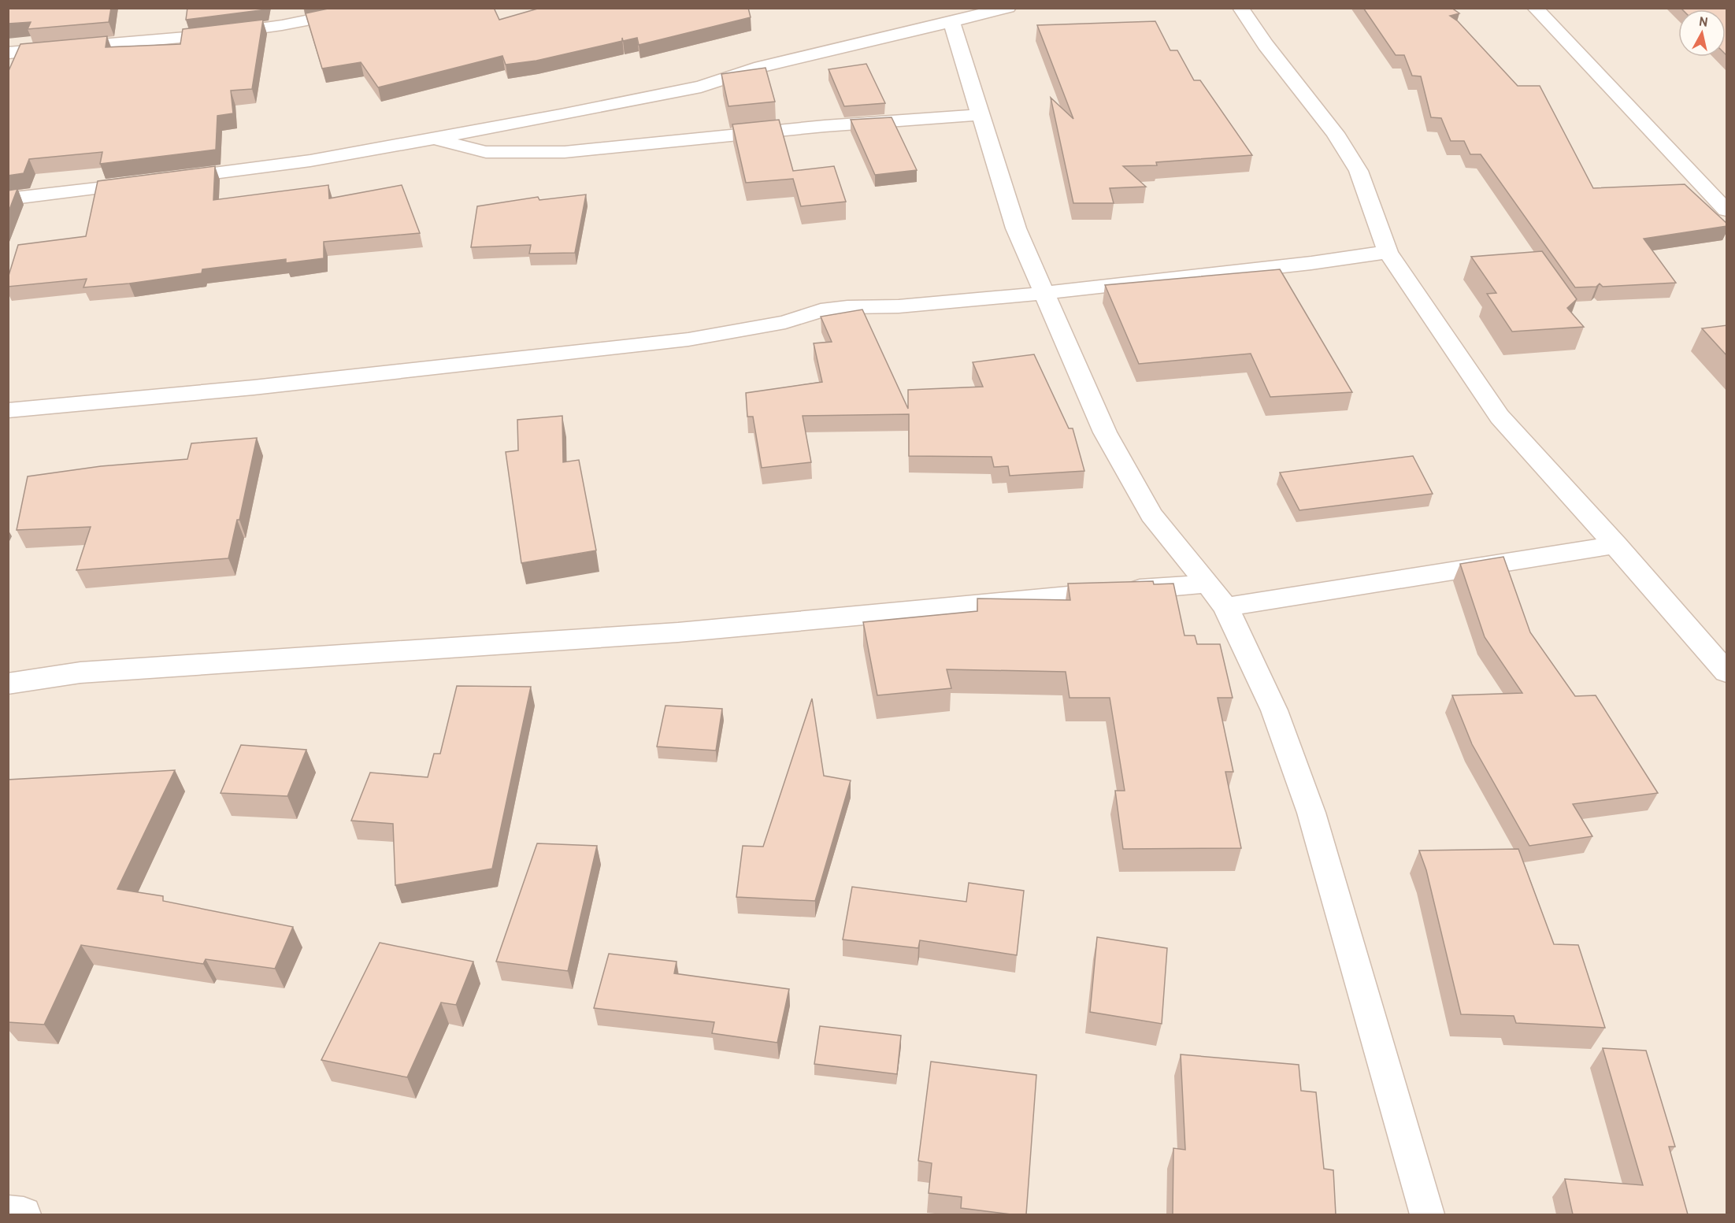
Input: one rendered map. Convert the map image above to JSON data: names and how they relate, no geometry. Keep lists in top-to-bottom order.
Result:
{
  "north": "top"
}
